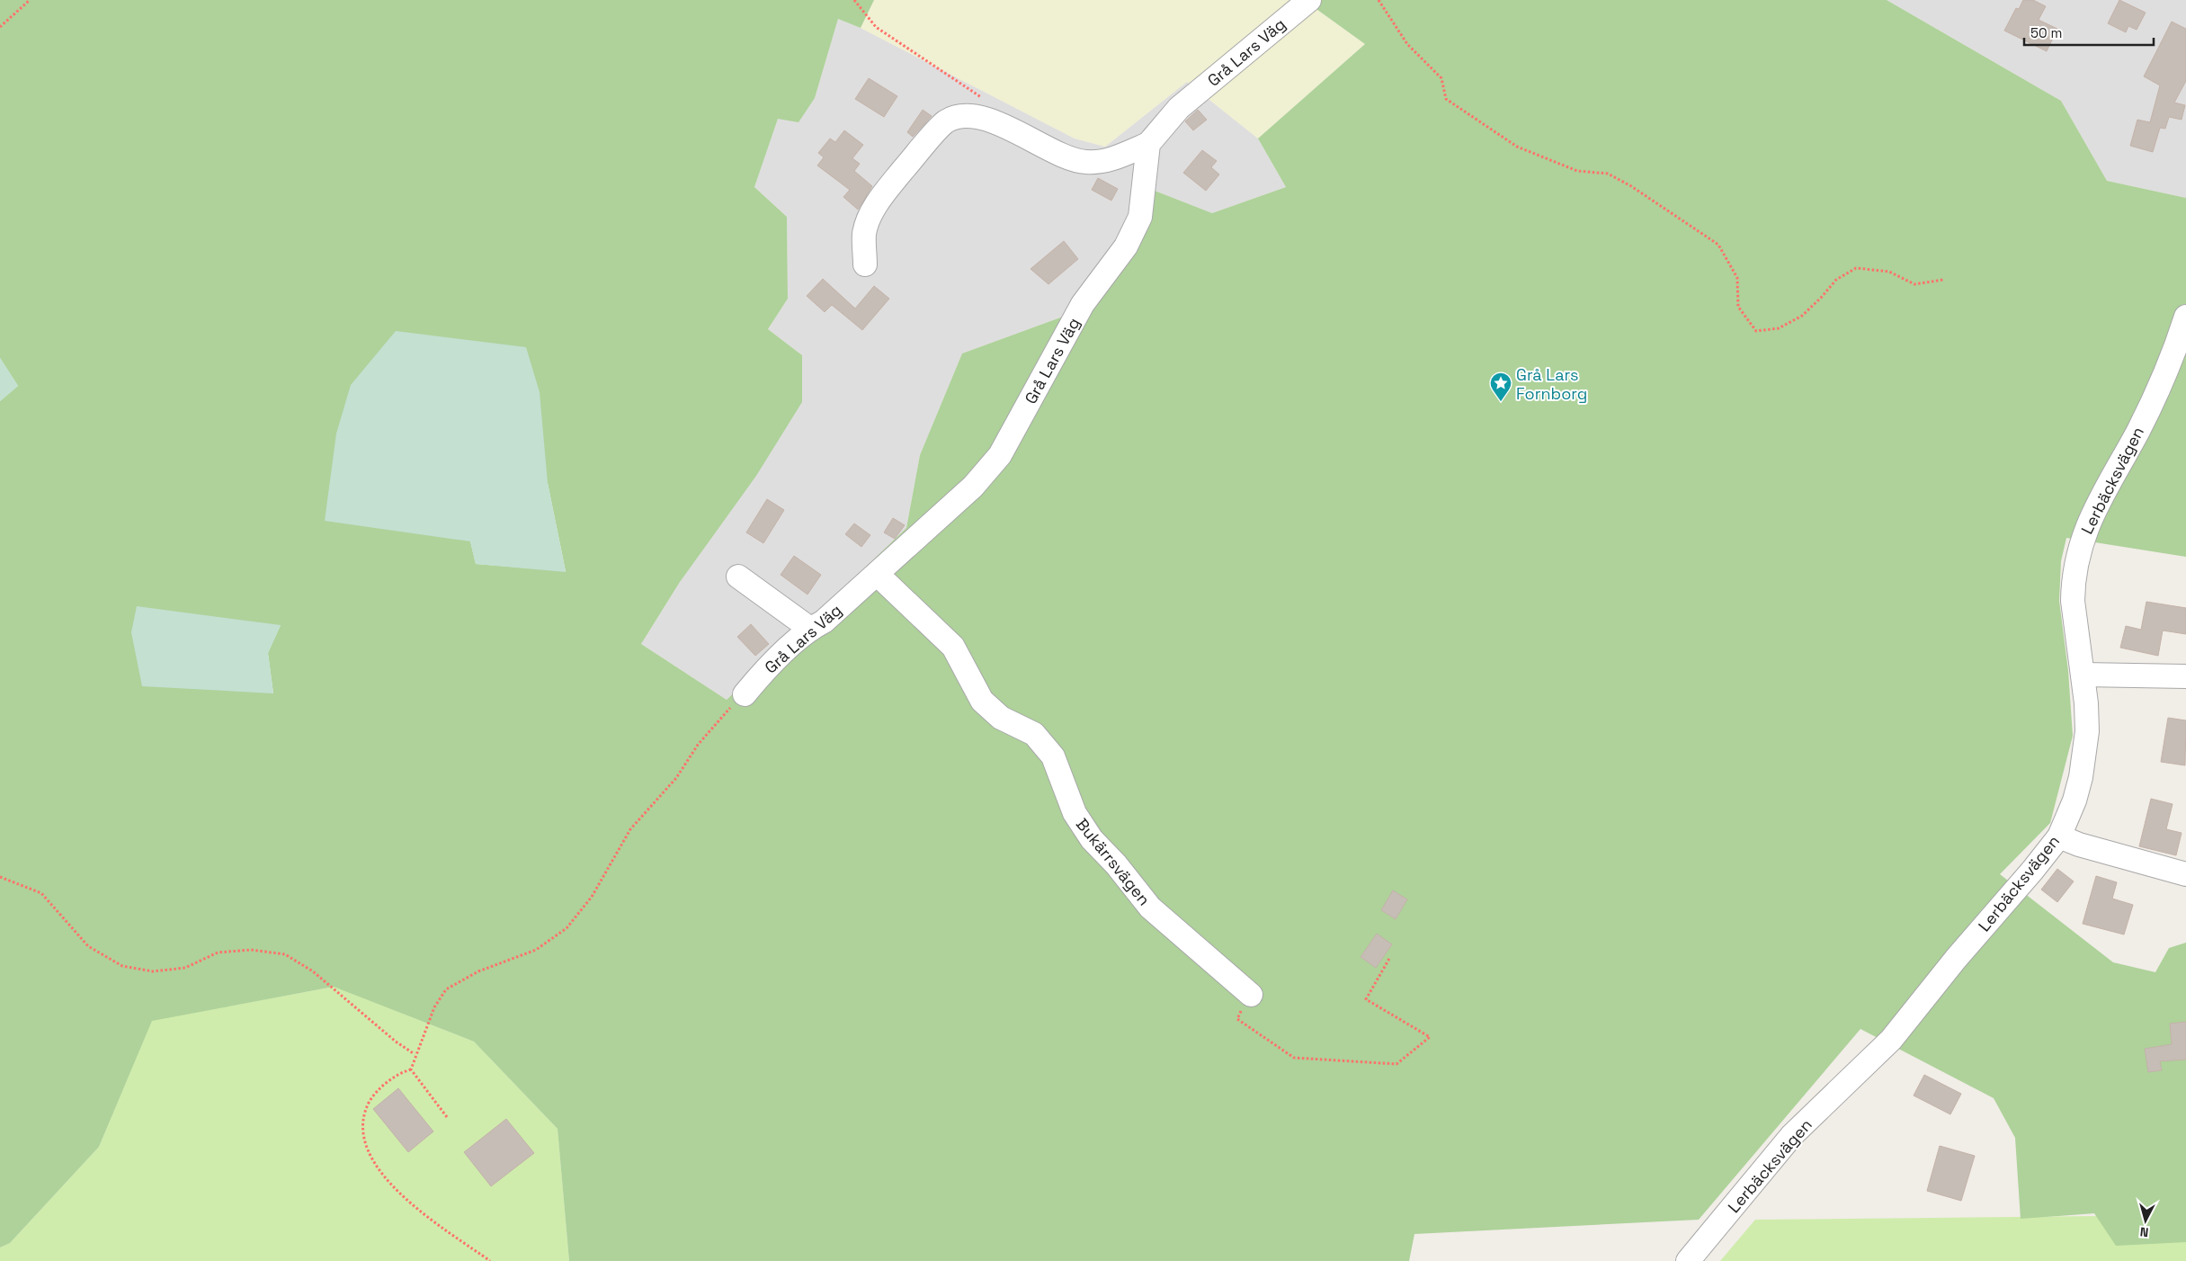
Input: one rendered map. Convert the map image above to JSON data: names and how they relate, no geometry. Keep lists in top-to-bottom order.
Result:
{
  "streets": {
    "street": ["Grå Lars Väg", "Lerbäcksvägen", "Bukärrsvägen"]
  },
  "crossings": [
    ["Grå Lars Väg", "Bukärrsvägen"]
  ],
  "places": {
    "place": ["Grå Lars Fornborg"]
  },
  "scale_bar": "50 m",
  "north": "bottom"
}
